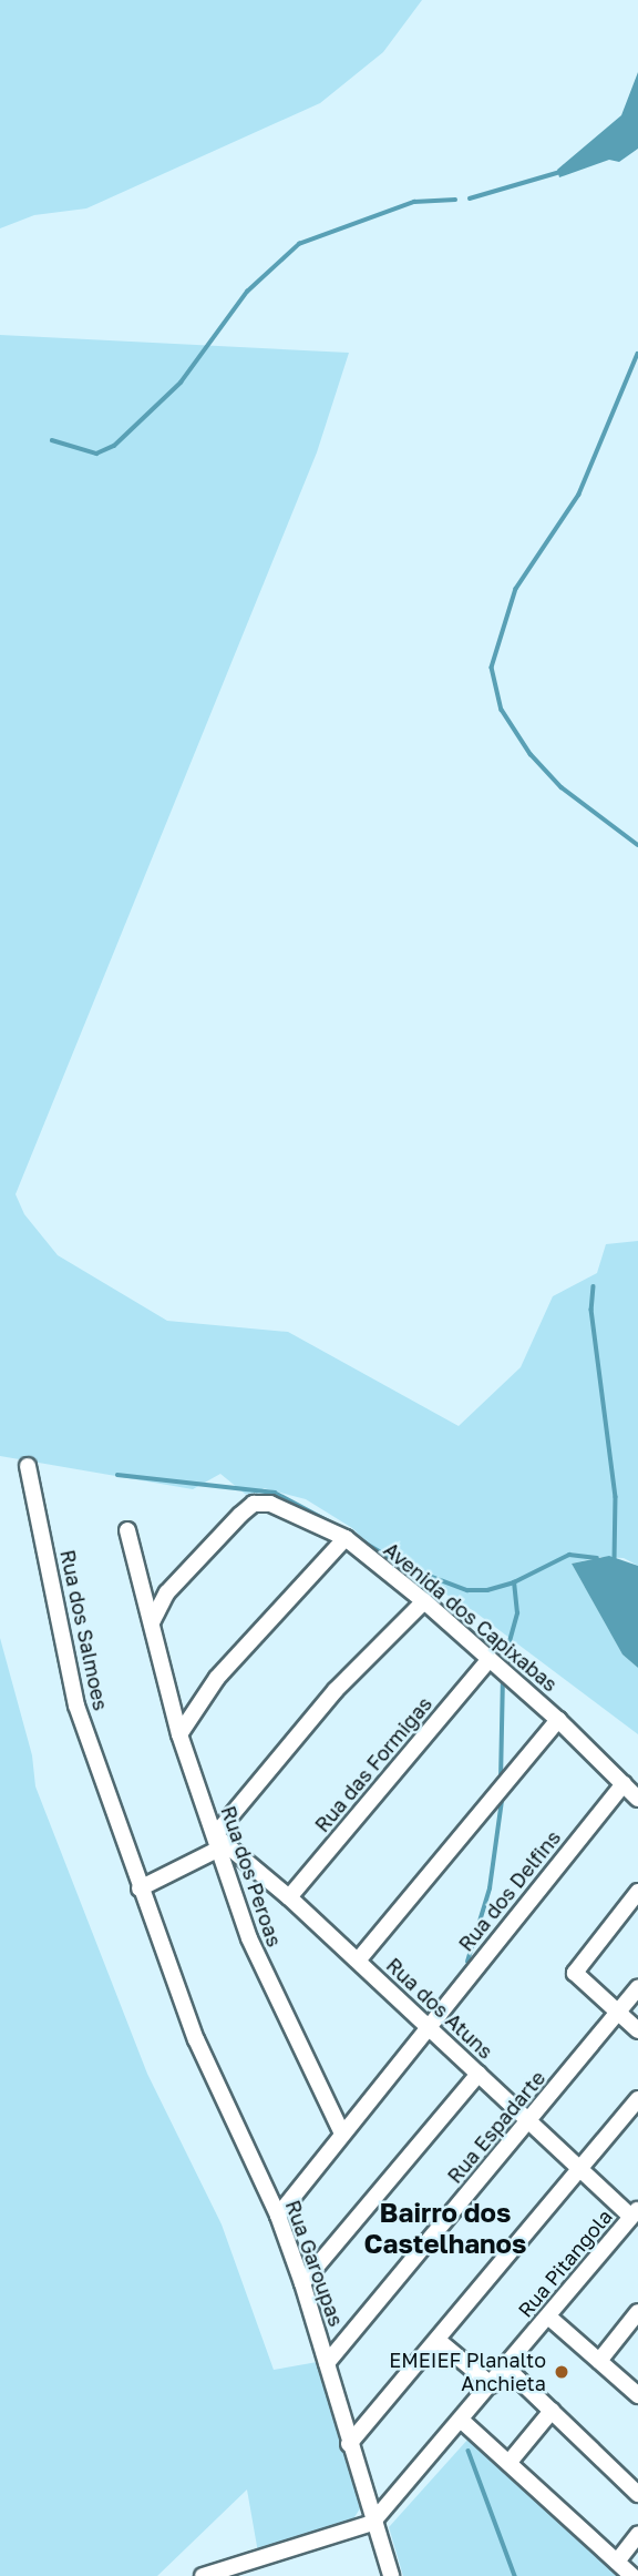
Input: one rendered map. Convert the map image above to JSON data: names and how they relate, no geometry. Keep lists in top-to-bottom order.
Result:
{
  "streets": {
    "street": [
      "Avenida dos Capixabas",
      "Rua dos Salmoes",
      "Rua das Formigas",
      "Rua dos Peroas",
      "Rua dos Delfins",
      "Rua dos Atuns",
      "Rua Espadarte",
      "Rua Garoupas",
      "Rua Pitangola"
    ]
  },
  "crossings": [
    ["Avenida dos Capixabas", "Rua das Formigas"],
    ["Avenida dos Capixabas", "Rua dos Peroas"],
    ["Avenida dos Capixabas", "Rua dos Delfins"],
    ["Rua dos Salmoes", "Rua Garoupas"],
    ["Rua das Formigas", "Rua dos Atuns"],
    ["Rua dos Peroas", "Rua dos Delfins"],
    ["Rua dos Peroas", "Rua dos Atuns"],
    ["Rua dos Delfins", "Rua dos Atuns"],
    ["Rua dos Delfins", "Rua Garoupas"],
    ["Rua dos Atuns", "Rua Espadarte"],
    ["Rua dos Atuns", "Rua Pitangola"],
    ["Rua Espadarte", "Rua Garoupas"],
    ["Rua Garoupas", "Rua Pitangola"]
  ],
  "districts": ["Bairro dos Castelhanos"],
  "places": ["EMEIEF Planalto Anchieta"]
}
